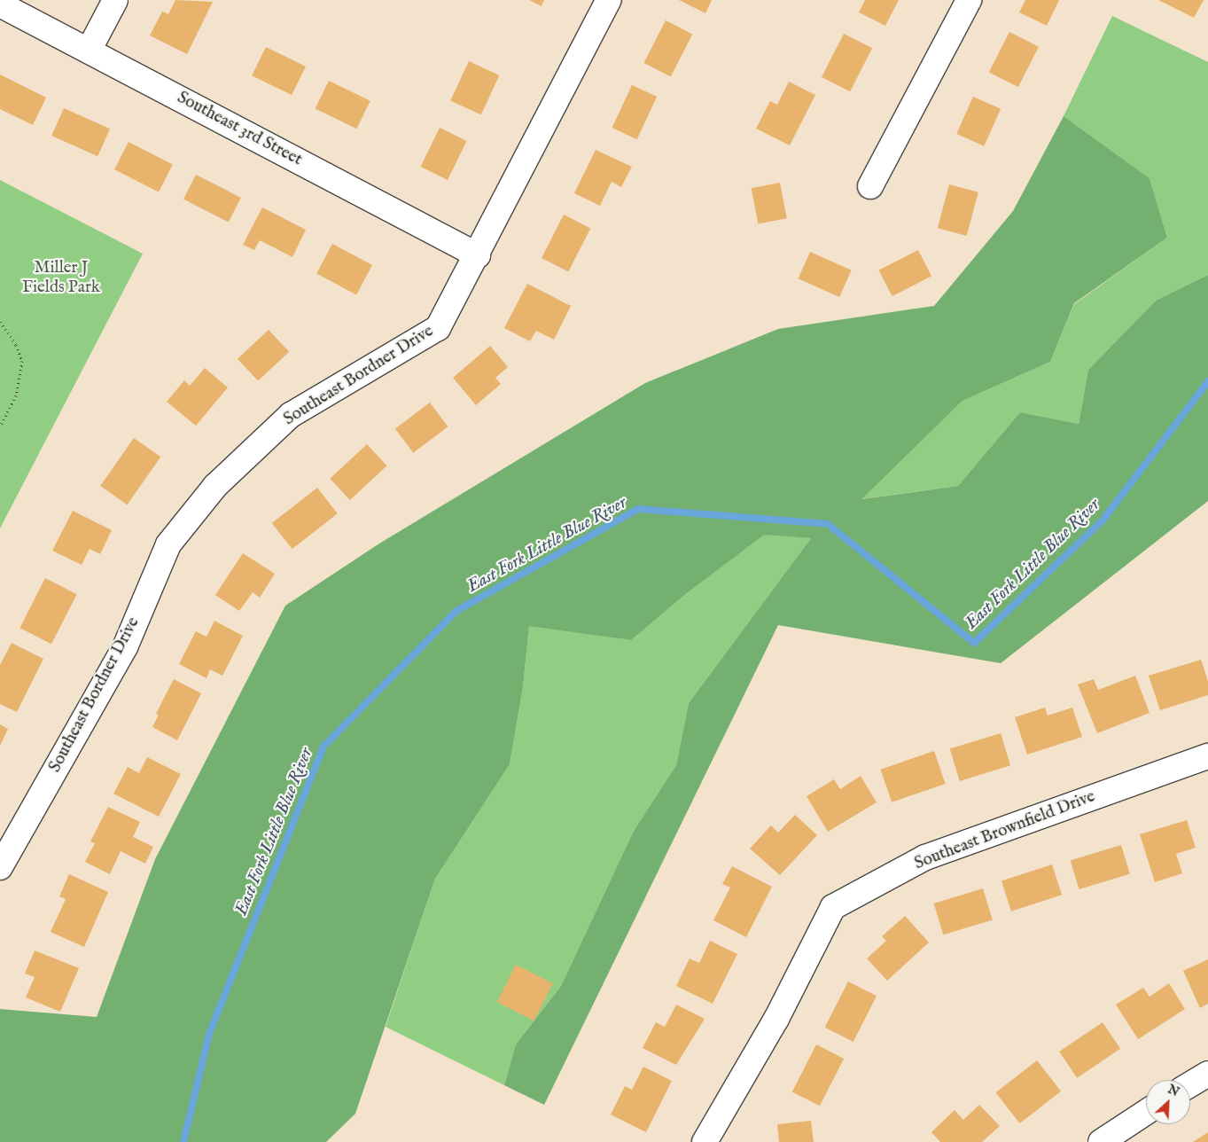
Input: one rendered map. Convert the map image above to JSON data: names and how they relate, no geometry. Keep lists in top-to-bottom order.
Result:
{
  "streets": {
    "street": ["Southeast 3rd Street", "Southeast Bordner Drive", "Southeast Brownfield Drive"]
  },
  "crossings": [
    ["Southeast 3rd Street", "Southeast Bordner Drive"]
  ],
  "water": ["East Fork Little Blue River"],
  "parks": ["Miller J Fields Park"],
  "north": "top right"
}
